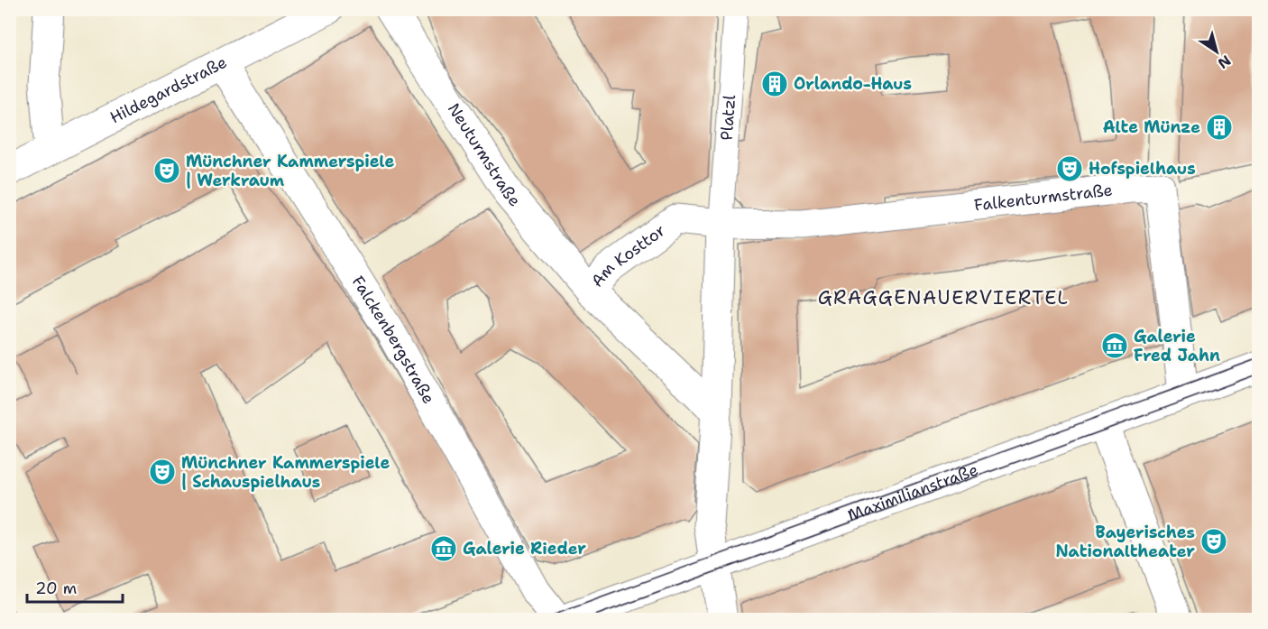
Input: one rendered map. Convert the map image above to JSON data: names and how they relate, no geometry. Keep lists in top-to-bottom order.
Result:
{
  "streets": {
    "street": [
      "Hildegardstraße",
      "Platzl",
      "Neuturmstraße",
      "Falkenturmstraße",
      "Am Kosttor",
      "Falckenbergstraße",
      "Maximilianstraße"
    ]
  },
  "crossings": [
    ["Hildegardstraße", "Falckenbergstraße"],
    ["Platzl", "Falkenturmstraße"],
    ["Platzl", "Am Kosttor"],
    ["Neuturmstraße", "Am Kosttor"],
    ["Falkenturmstraße", "Am Kosttor"],
    ["Falkenturmstraße", "Maximilianstraße"]
  ],
  "districts": ["GRAGGENAUERVIERTEL"],
  "places": {
    "building": ["Orlando-Haus", "Alte Münze"],
    "theatre": [
      "Hofspielhaus",
      "Münchner Kammerspiele | Werkraum",
      "Münchner Kammerspiele | Schauspielhaus",
      "Bayerisches Nationaltheater"
    ],
    "museum": ["Galerie Fred Jahn", "Galerie Rieder"]
  },
  "scale_bar": "20 m",
  "north": "bottom right"
}
